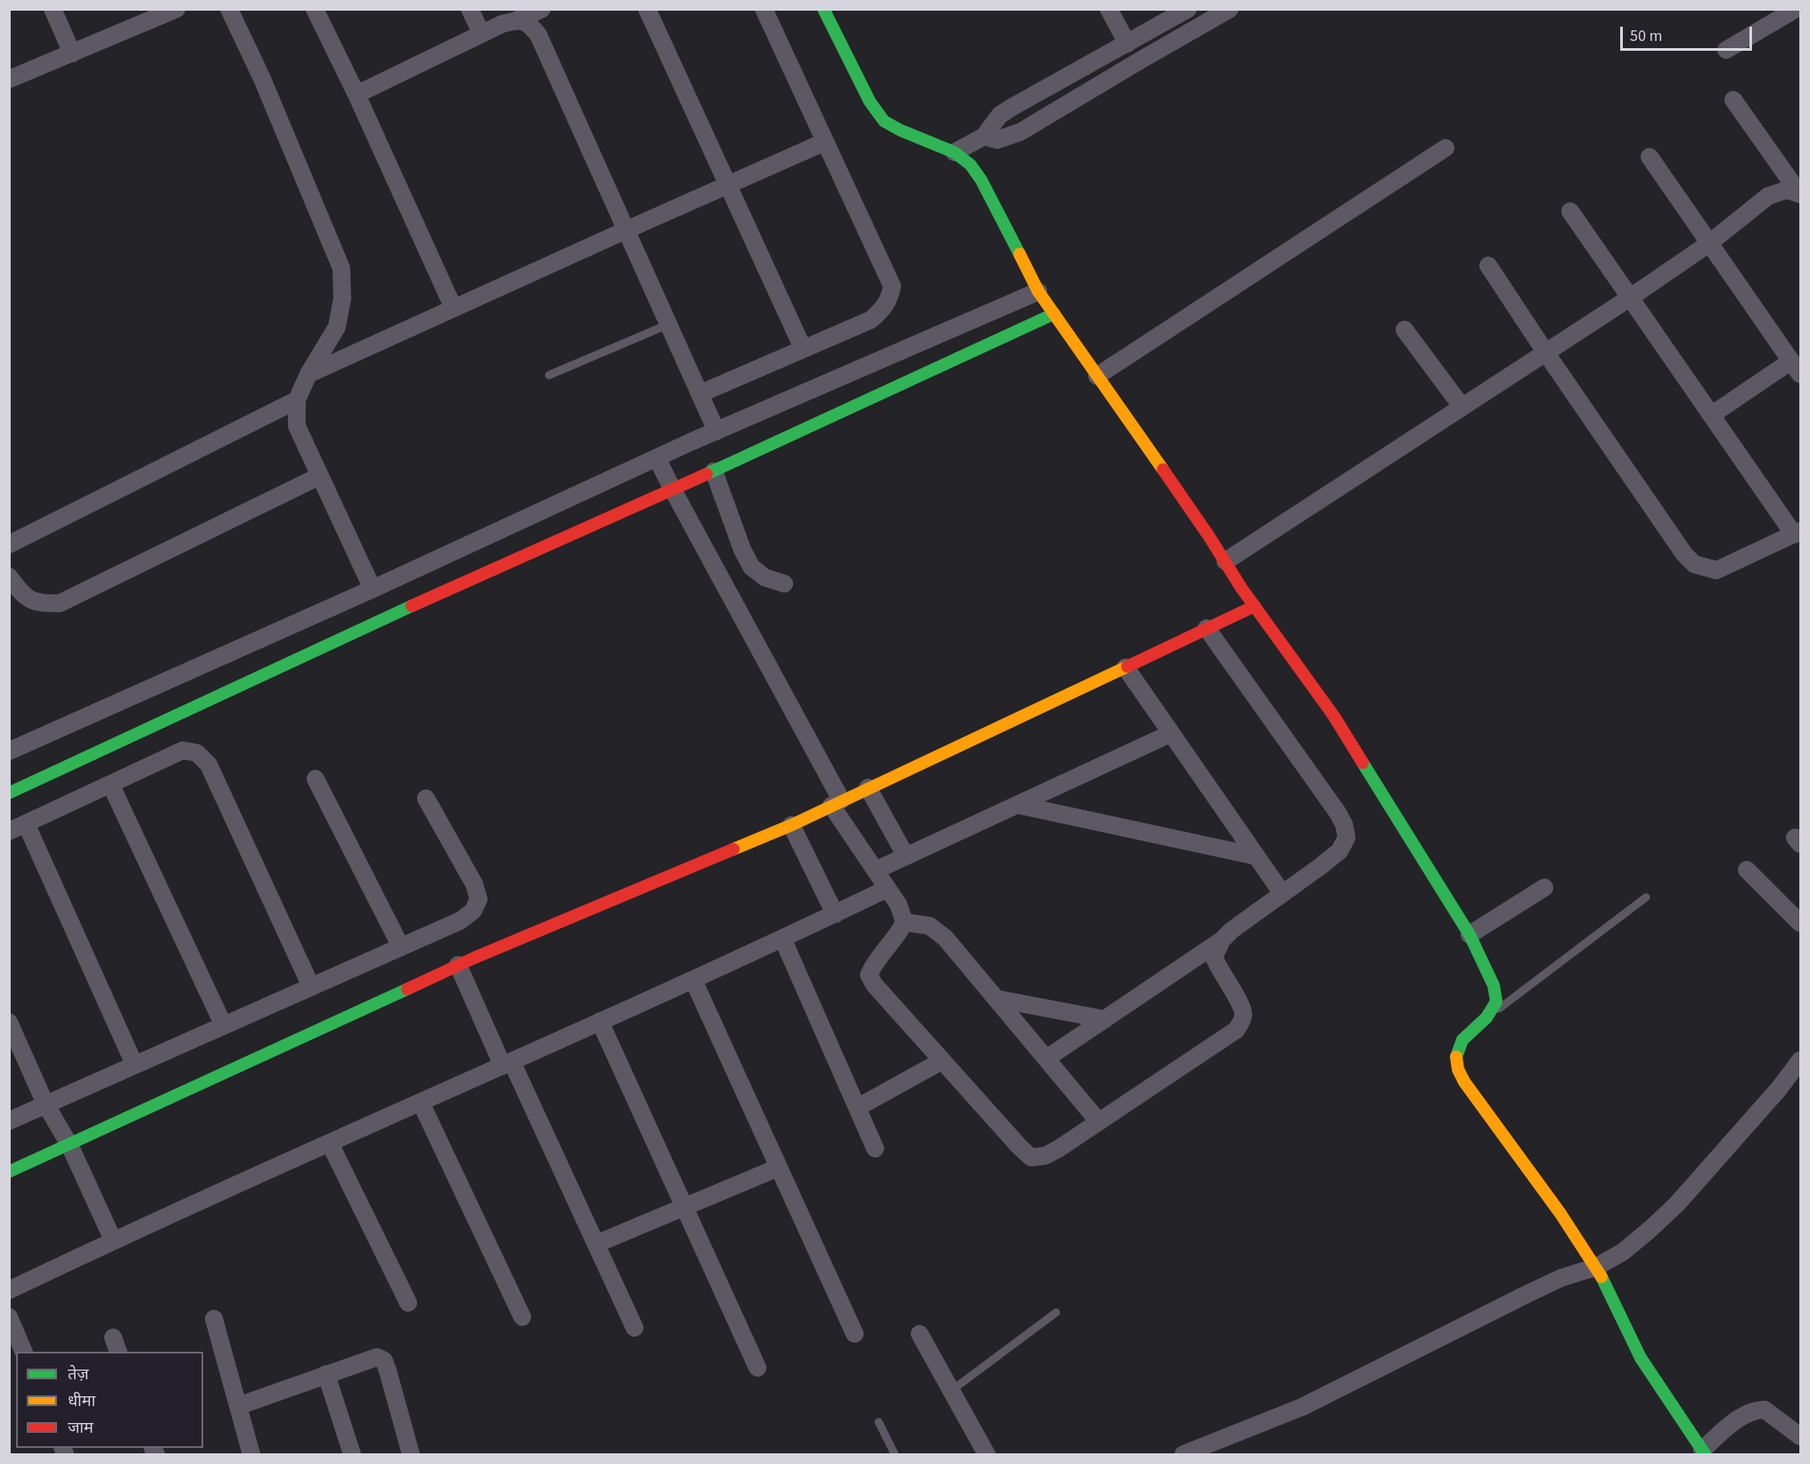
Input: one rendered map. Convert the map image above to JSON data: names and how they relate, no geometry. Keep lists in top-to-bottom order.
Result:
{
  "legend": ["तेज़", "धीमा", "जाम"],
  "scale_bar": "50 m"
}
